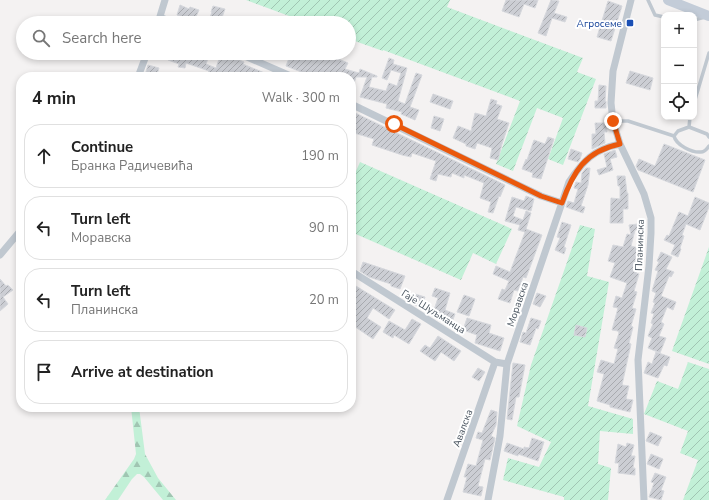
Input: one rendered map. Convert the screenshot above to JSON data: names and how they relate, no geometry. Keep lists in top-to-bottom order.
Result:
{
  "streets": {
    "street": [
      "Планинска",
      "Моравска",
      "Гаје Шуљманца",
      "Авалска"
    ]
  },
  "crossings": [
    ["Планинска", "Моравска"],
    ["Моравска", "Гаје Шуљманца"],
    ["Гаје Шуљманца", "Авалска"]
  ],
  "places": {
    "transit": ["Агросеме"]
  },
  "page": {
    "map_buttons": ["+", "−"],
    "search": "Search here",
    "heading": ["4 min", "Walk · 300 m"],
    "list": [
      ["Continue", "Бранка Радичевића", "190 m"],
      ["Turn left", "Моравска", "90 m"],
      ["Turn left", "Планинска", "20 m"],
      "Arrive at destination"
    ]
  }
}
